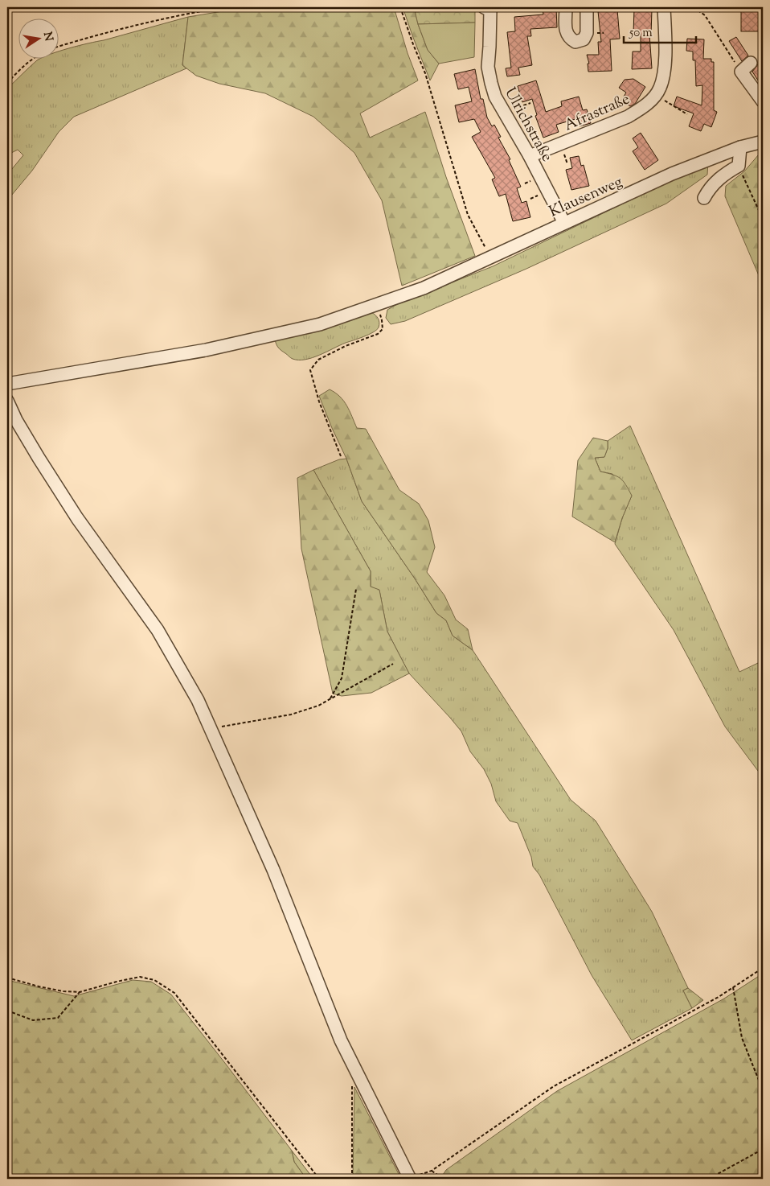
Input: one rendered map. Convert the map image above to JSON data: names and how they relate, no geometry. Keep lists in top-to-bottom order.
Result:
{
  "streets": {
    "street": ["Afrastraße", "Ulrichstraße", "Klausenweg"]
  },
  "crossings": [
    ["Afrastraße", "Ulrichstraße"],
    ["Ulrichstraße", "Klausenweg"]
  ],
  "scale_bar": "50 m",
  "north": "right"
}
